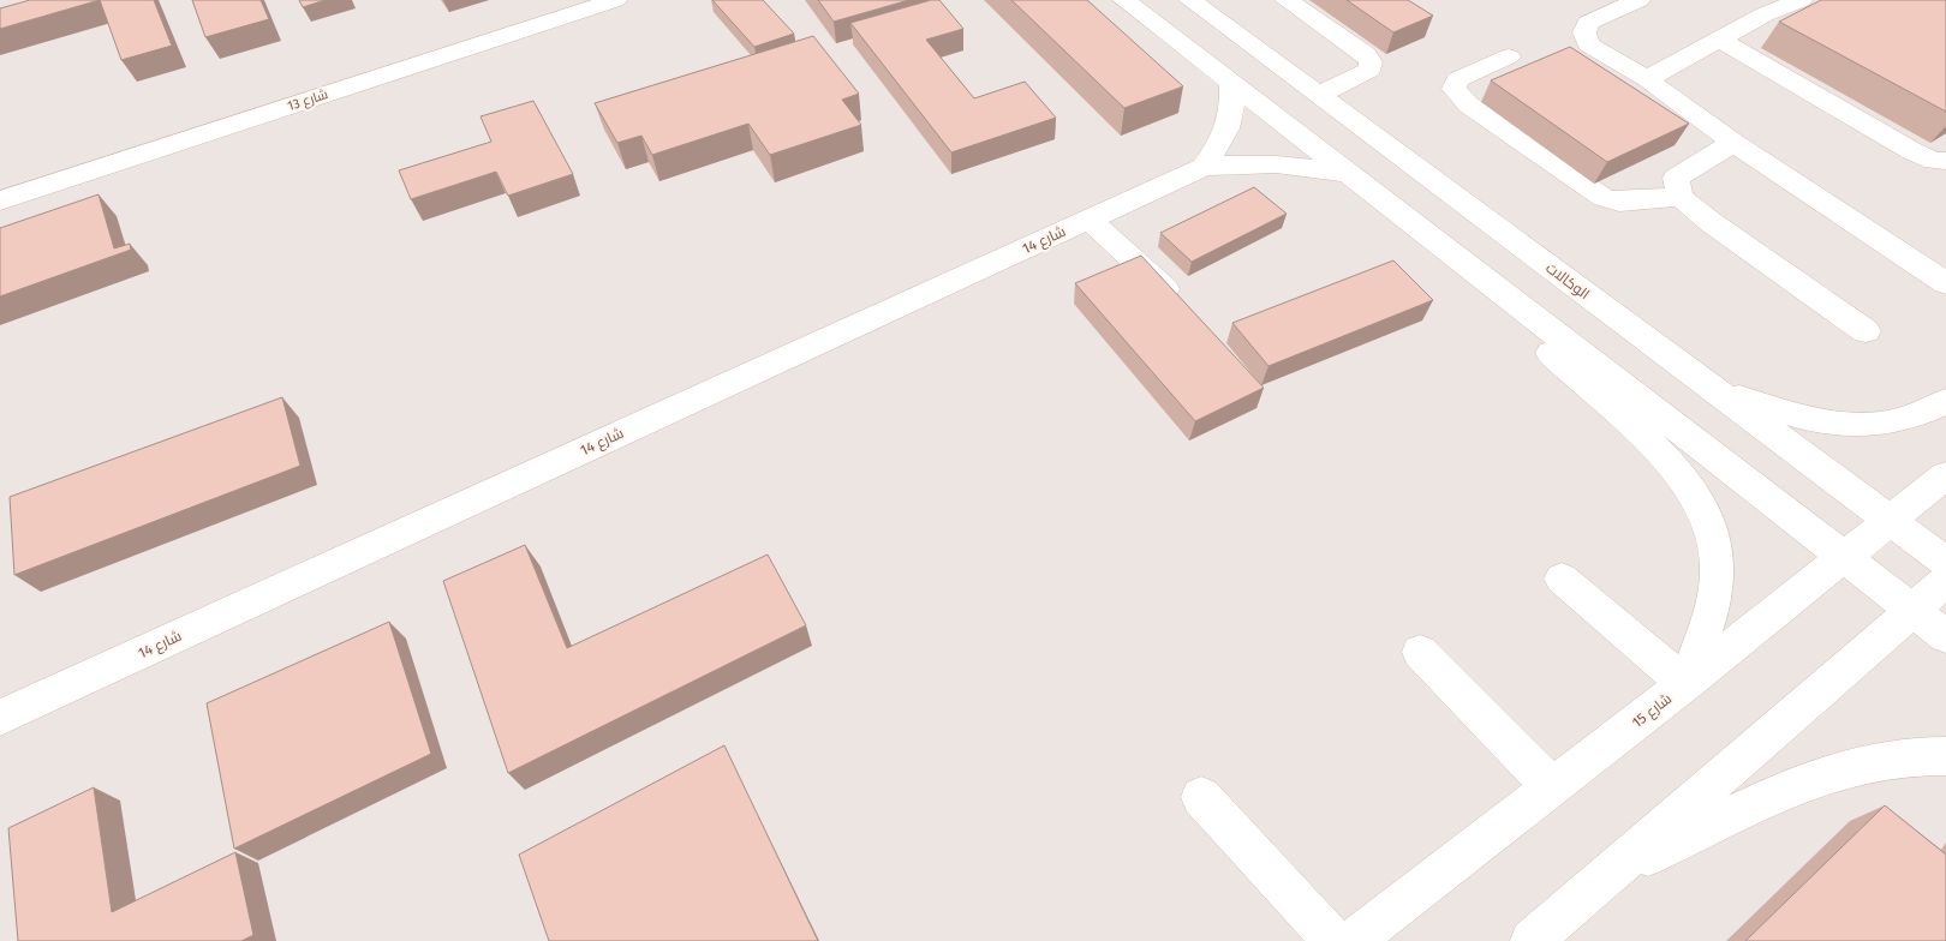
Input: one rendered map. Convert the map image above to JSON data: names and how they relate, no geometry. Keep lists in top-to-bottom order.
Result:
{
  "streets": {
    "street": [
      "شارع 13",
      "شارع 14",
      "الوكالات",
      "شارع 15"
    ]
  },
  "crossings": [
    ["الوكالات", "شارع 15"]
  ]
}
